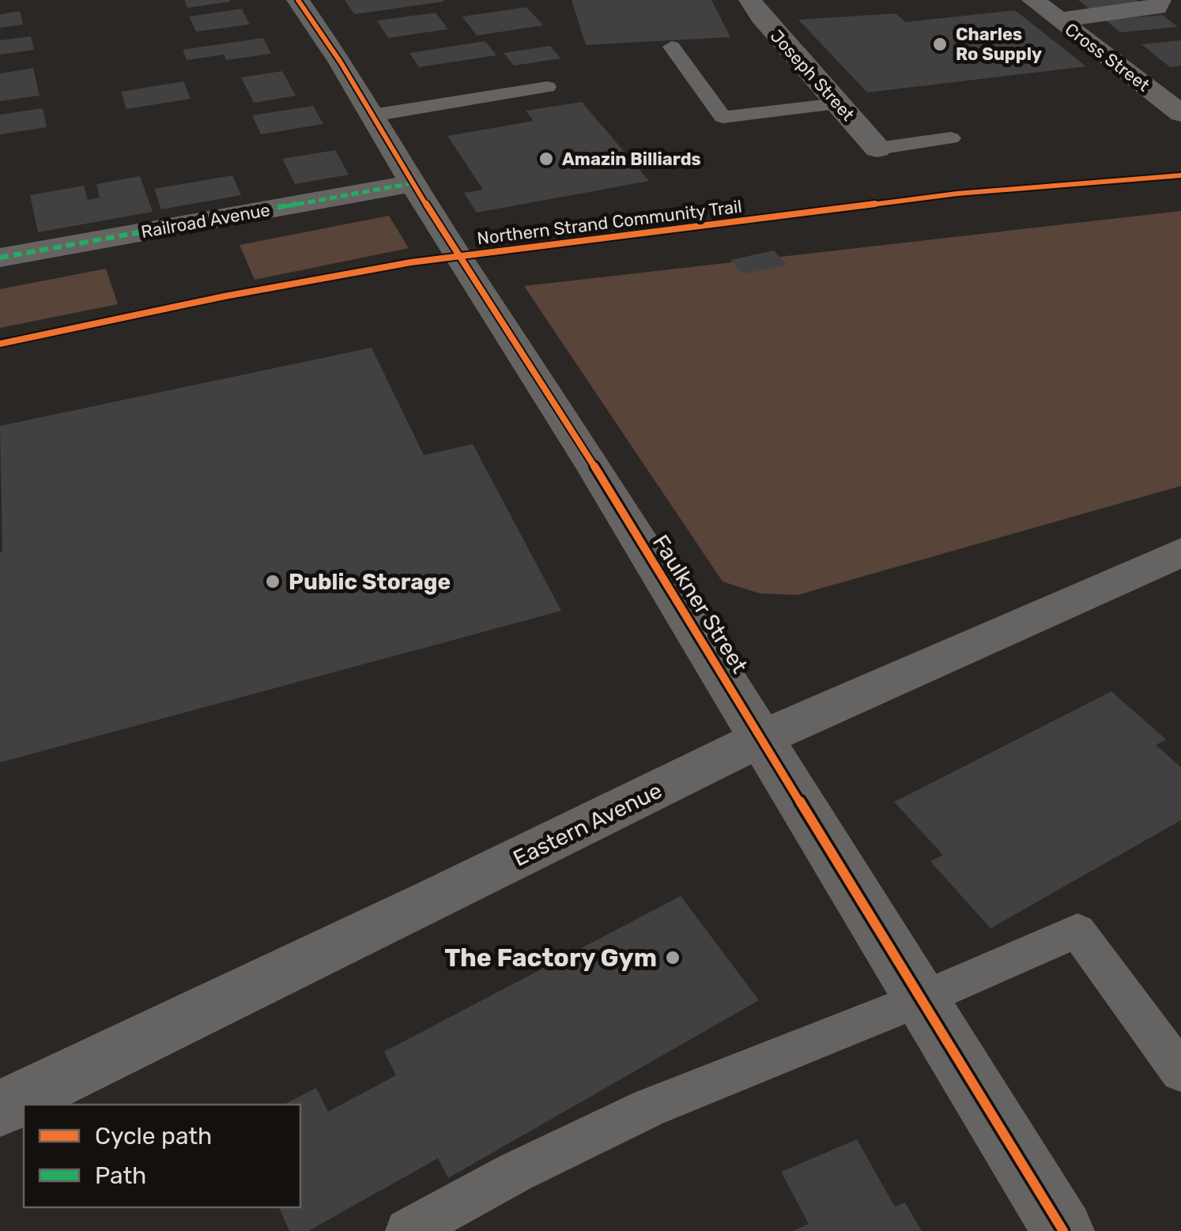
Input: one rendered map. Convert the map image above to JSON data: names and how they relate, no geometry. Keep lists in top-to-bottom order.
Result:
{
  "streets": {
    "street": [
      "Cross Street",
      "Joseph Street",
      "Railroad Avenue",
      "Faulkner Street",
      "Eastern Avenue"
    ],
    "cycle path": ["Northern Strand Community Trail"]
  },
  "crossings": [
    ["Railroad Avenue", "Faulkner Street"],
    ["Faulkner Street", "Eastern Avenue"]
  ],
  "places": [
    "Charles Ro Supply",
    "Amazin Billiards",
    "Public Storage",
    "The Factory Gym"
  ],
  "legend": ["Cycle path", "Path"]
}
